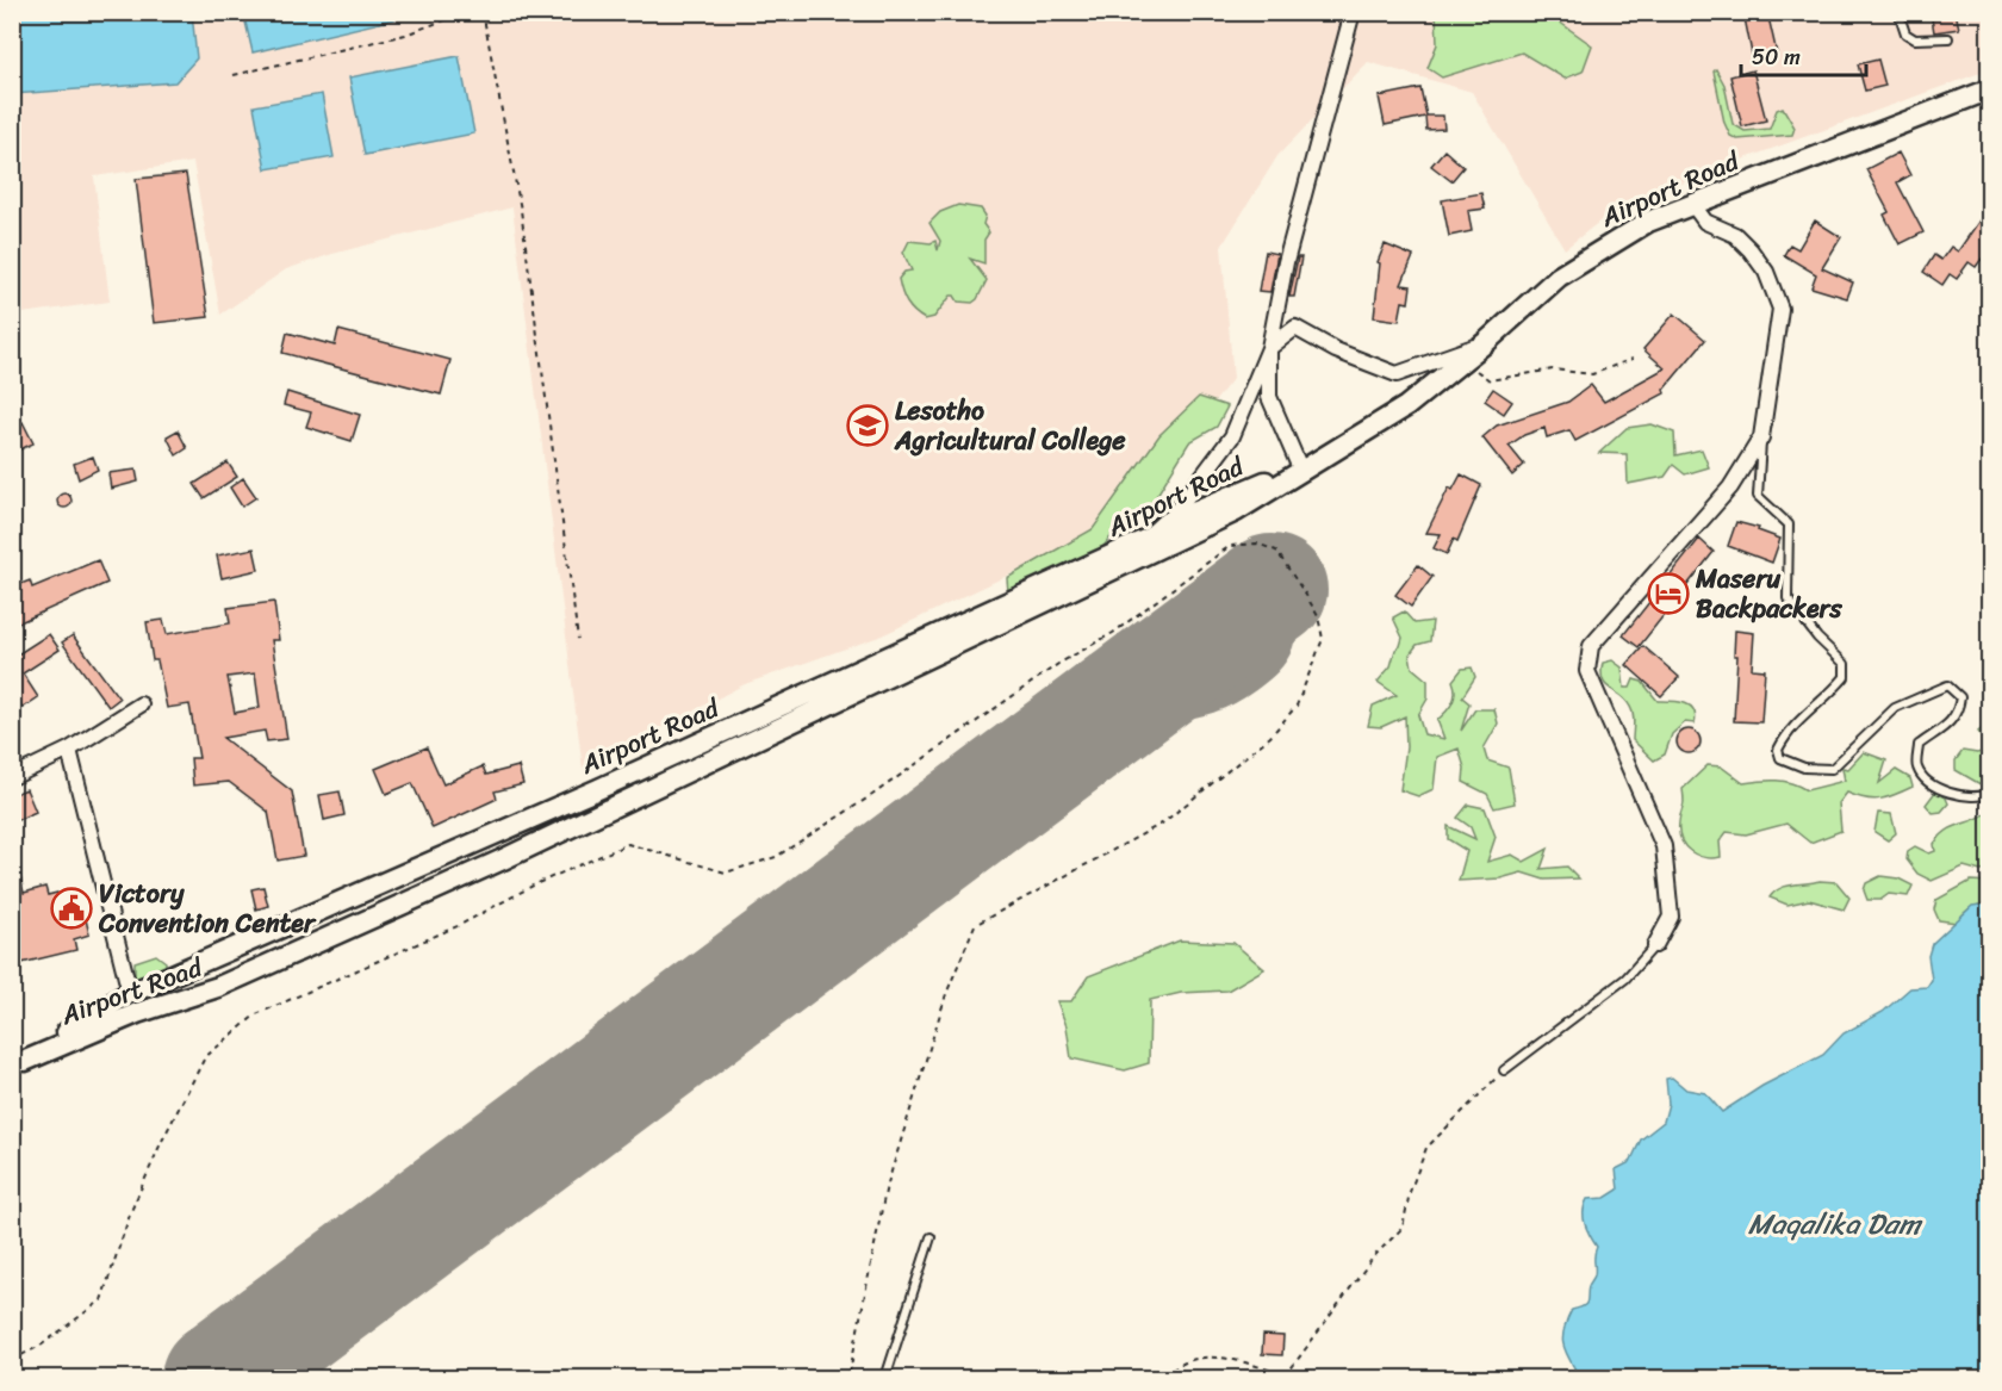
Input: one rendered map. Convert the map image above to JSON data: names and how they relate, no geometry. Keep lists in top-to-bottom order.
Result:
{
  "streets": {
    "main road": ["Airport Road"]
  },
  "water": ["Maqalika Dam"],
  "places": {
    "school or university": ["Lesotho Agricultural College"],
    "hotel": ["Maseru Backpackers"],
    "public building": ["Victory Convention Center"]
  },
  "scale_bar": "50 m"
}
